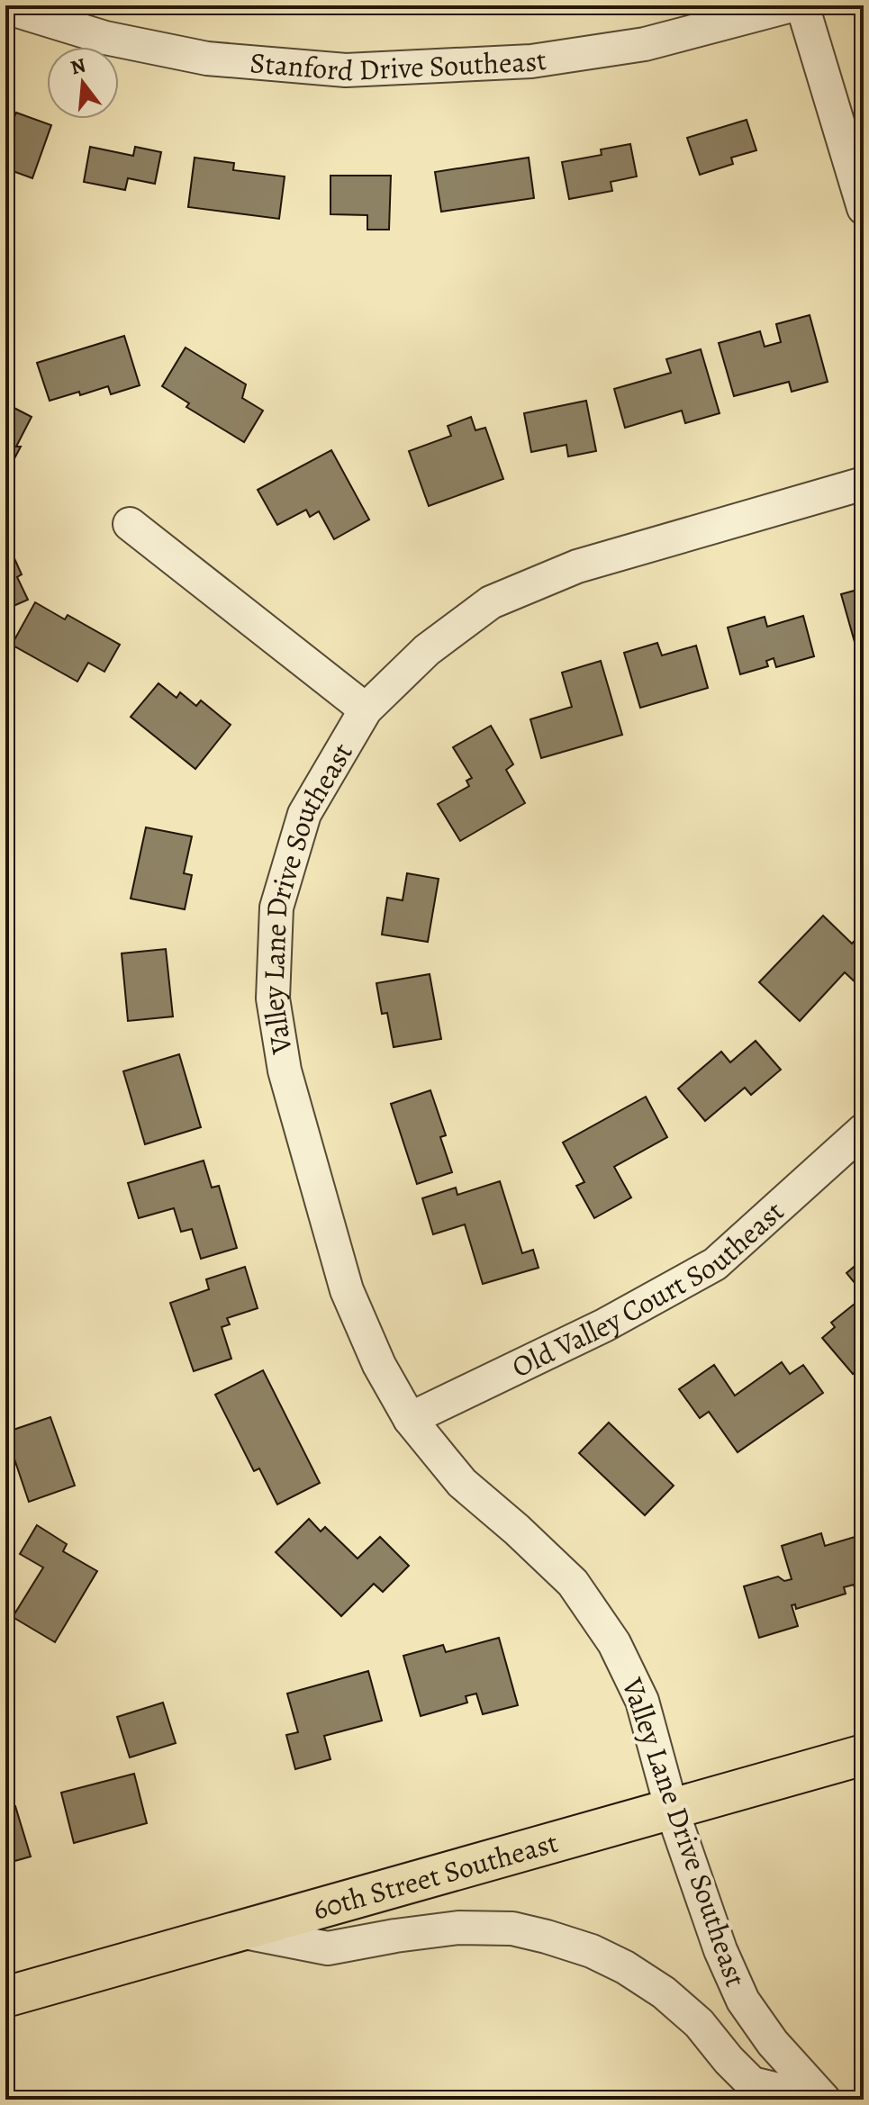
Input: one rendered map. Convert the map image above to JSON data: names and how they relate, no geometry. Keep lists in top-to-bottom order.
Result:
{
  "streets": {
    "main road": ["60th Street Southeast"],
    "street": ["Stanford Drive Southeast", "Valley Lane Drive Southeast", "Old Valley Court Southeast"]
  },
  "crossings": [
    ["Valley Lane Drive Southeast", "Old Valley Court Southeast"],
    ["Valley Lane Drive Southeast", "60th Street Southeast"]
  ],
  "north": "top"
}
